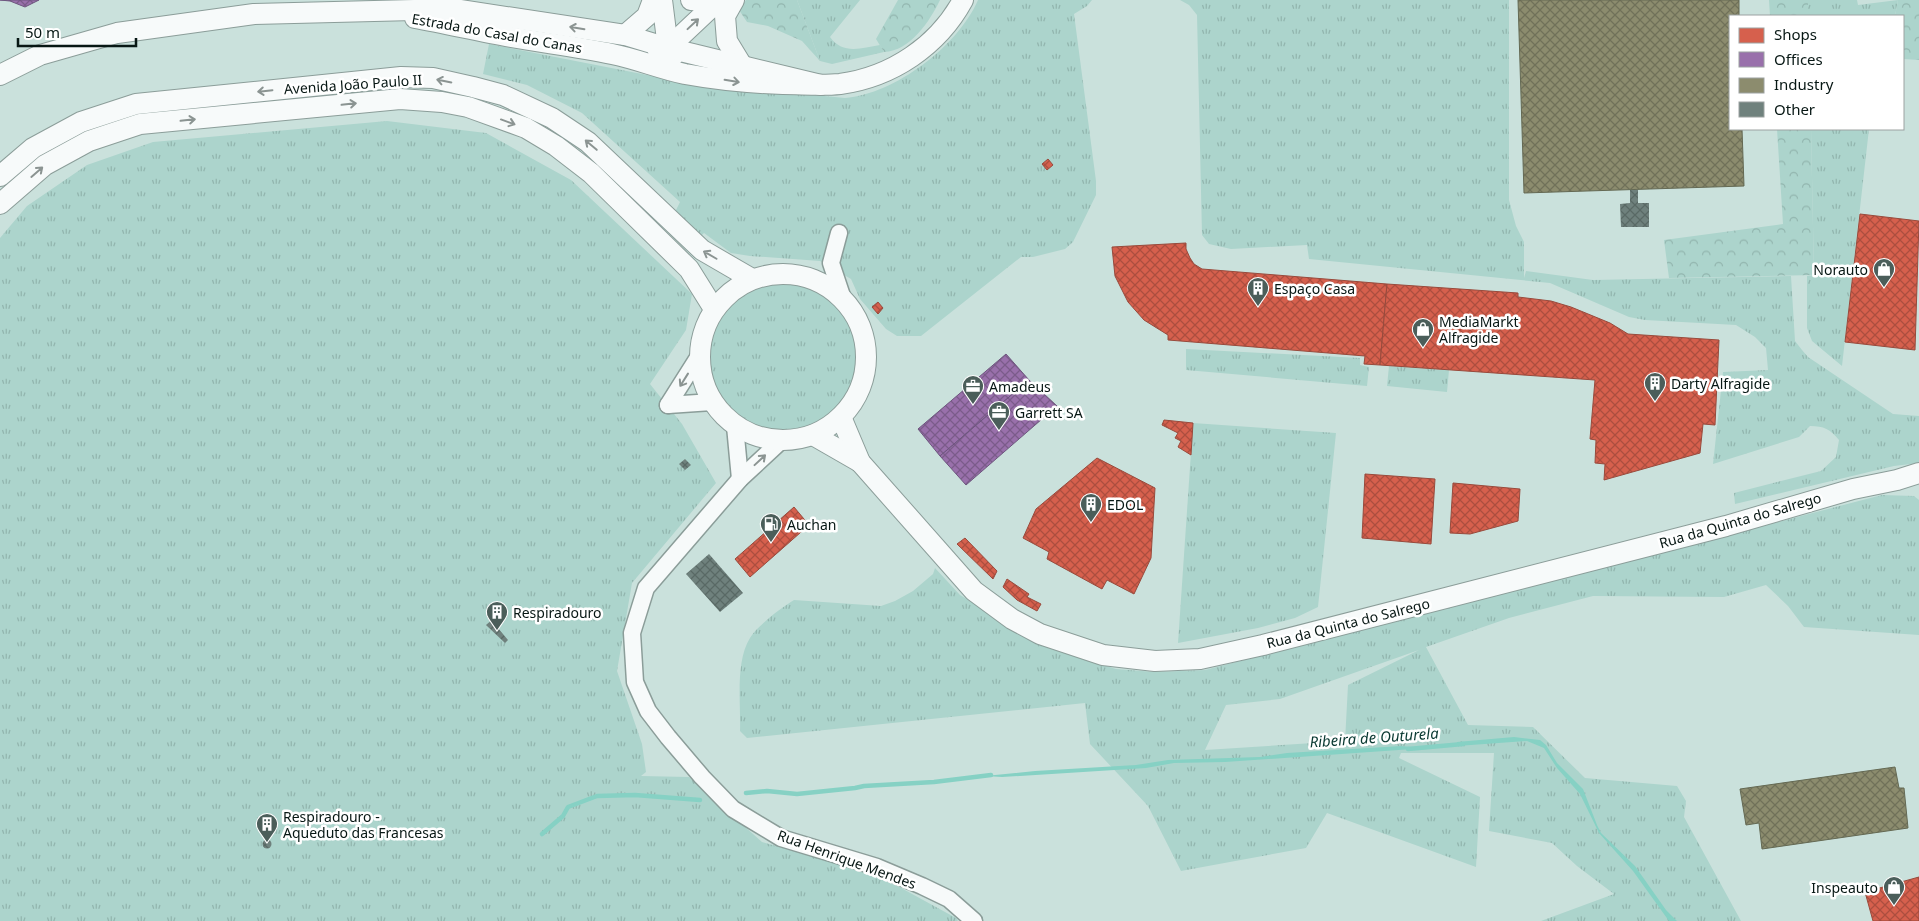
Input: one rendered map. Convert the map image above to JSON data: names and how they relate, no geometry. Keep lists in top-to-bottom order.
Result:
{
  "streets": {
    "street": [
      "Estrada do Casal do Canas",
      "Avenida João Paulo II",
      "Rua da Quinta do Salrego",
      "Rua Henrique Mendes"
    ]
  },
  "crossings": [
    ["Avenida João Paulo II", "Rua da Quinta do Salrego"],
    ["Avenida João Paulo II", "Rua Henrique Mendes"],
    ["Rua da Quinta do Salrego", "Rua Henrique Mendes"]
  ],
  "water": ["Ribeira de Outurela"],
  "places": {
    "shop": ["Norauto", "MediaMarkt Alfragide", "Inspeauto"],
    "building": [
      "Espaço Casa",
      "Darty Alfragide",
      "EDOL",
      "Respiradouro",
      "Respiradouro - Aqueduto das Francesas"
    ],
    "office": ["Amadeus", "Garrett SA"],
    "fuel station": ["Auchan"]
  },
  "legend": [
    "Shops",
    "Offices",
    "Industry",
    "Other"
  ],
  "scale_bar": "50 m"
}
